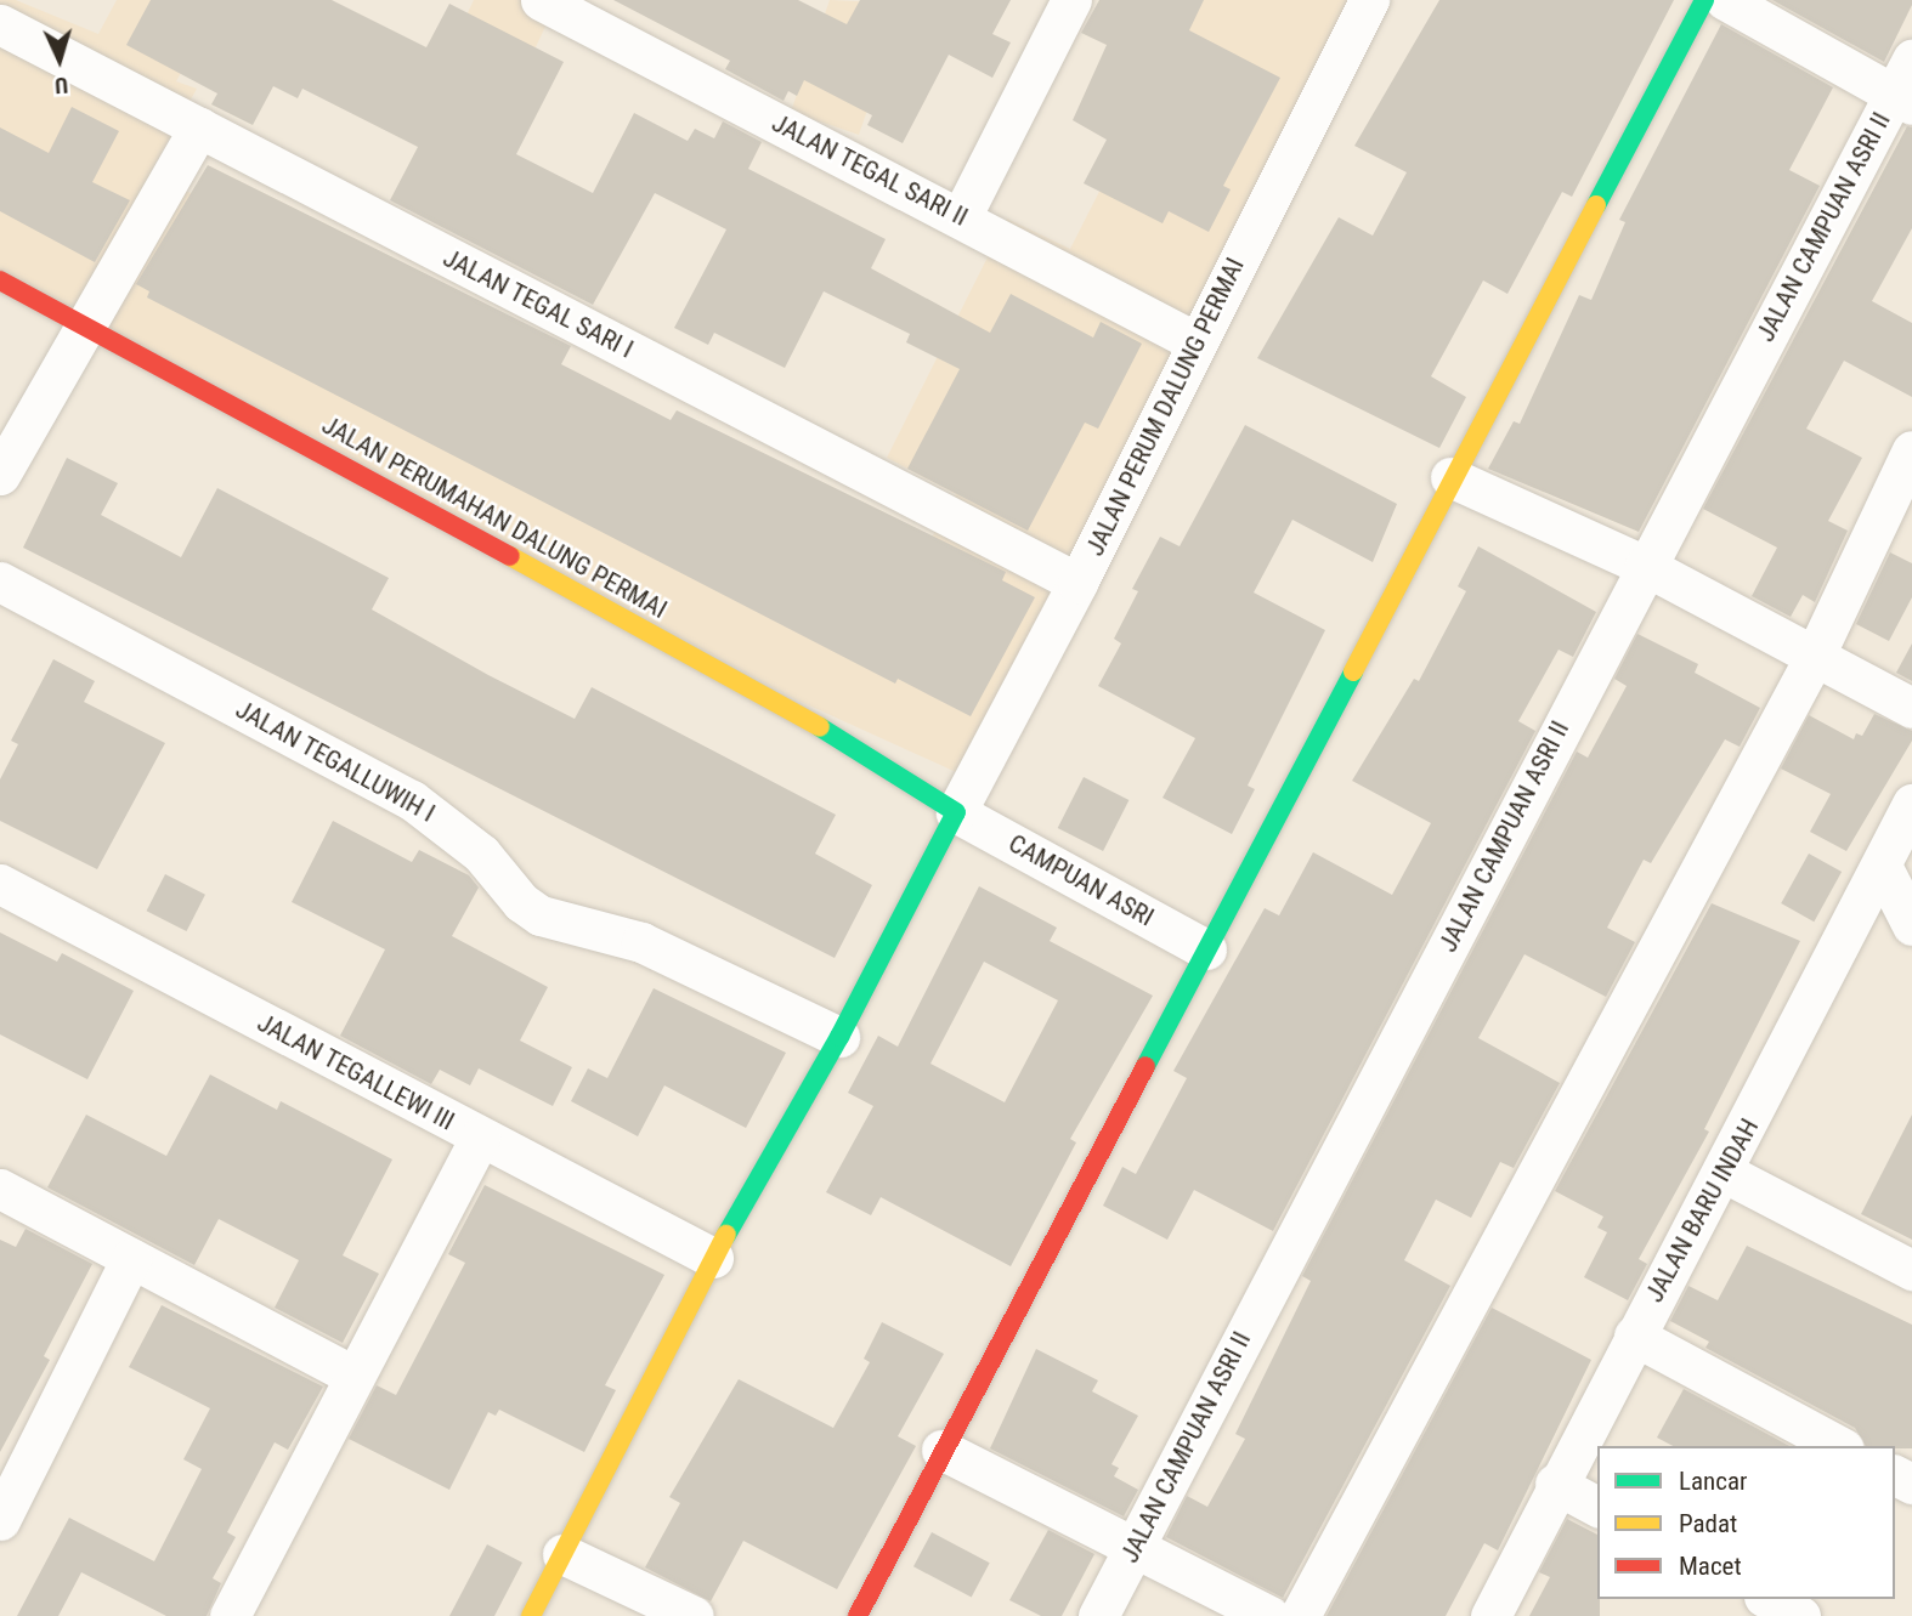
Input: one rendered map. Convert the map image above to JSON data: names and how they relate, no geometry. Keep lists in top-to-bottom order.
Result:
{
  "streets": {
    "street": [
      "JALAN TEGAL SARI II",
      "JALAN CAMPUAN ASRI II",
      "JALAN TEGAL SARI I",
      "JALAN PERUM DALUNG PERMAI",
      "JALAN PERUMAHAN DALUNG PERMAI",
      "JALAN TEGALLUWIH I",
      "CAMPUAN ASRI",
      "JALAN TEGALLEWI III",
      "JALAN BARU INDAH"
    ]
  },
  "crossings": [
    ["JALAN TEGAL SARI II", "JALAN PERUM DALUNG PERMAI"],
    ["JALAN TEGAL SARI I", "JALAN PERUM DALUNG PERMAI"],
    ["JALAN PERUM DALUNG PERMAI", "JALAN PERUMAHAN DALUNG PERMAI"],
    ["JALAN PERUM DALUNG PERMAI", "CAMPUAN ASRI"],
    ["JALAN PERUMAHAN DALUNG PERMAI", "CAMPUAN ASRI"]
  ],
  "legend": ["Lancar", "Padat", "Macet"],
  "north": "bottom"
}
